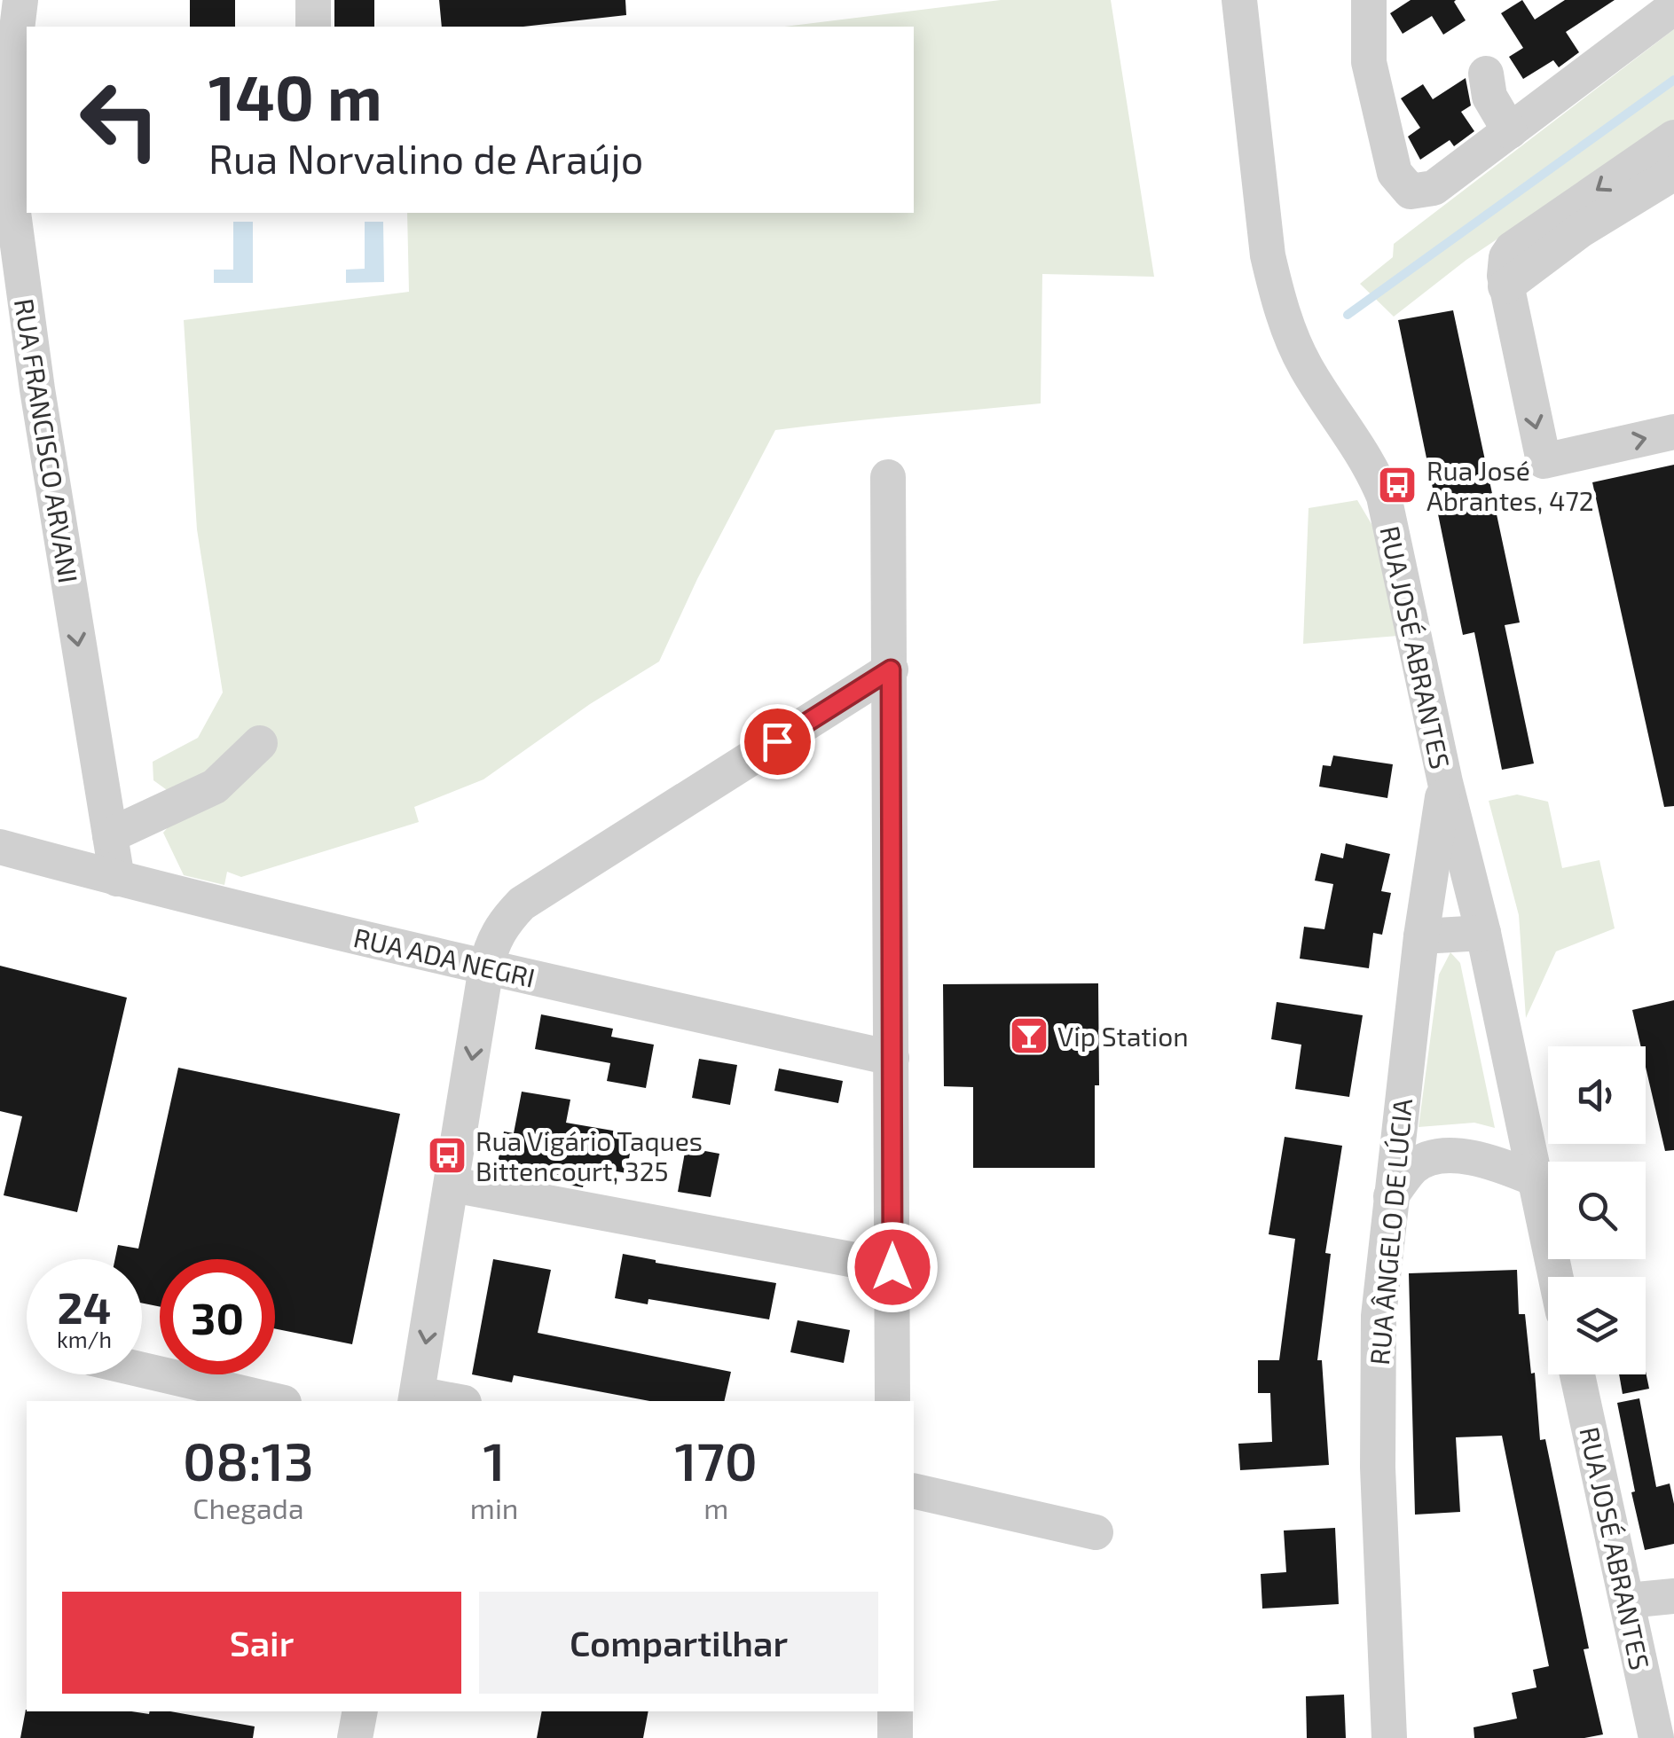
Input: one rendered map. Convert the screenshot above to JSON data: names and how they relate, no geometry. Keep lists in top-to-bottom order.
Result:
{
  "streets": {
    "street": [
      "RUA FRANCISCO ARVANI",
      "RUA JOSÉ ABRANTES",
      "RUA ADA NEGRI",
      "RUA ÂNGELO DE LÚCIA"
    ]
  },
  "crossings": [
    ["RUA FRANCISCO ARVANI", "RUA ADA NEGRI"],
    ["RUA JOSÉ ABRANTES", "RUA ÂNGELO DE LÚCIA"]
  ],
  "one_way": ["RUA FRANCISCO ARVANI"],
  "places": {
    "bus stop": ["Rua José Abrantes, 472", "Rua Vigário Taques Bittencourt, 325"],
    "bar": ["Vip Station"]
  },
  "page": {
    "turn": ["140 m", "Rua Norvalino de Araújo"],
    "speed": "24 km/h",
    "limit": "30",
    "eta": [
      "08:13",
      "Chegada",
      "1",
      "min",
      "170",
      "m"
    ],
    "buttons": ["Sair", "Compartilhar"]
  }
}
